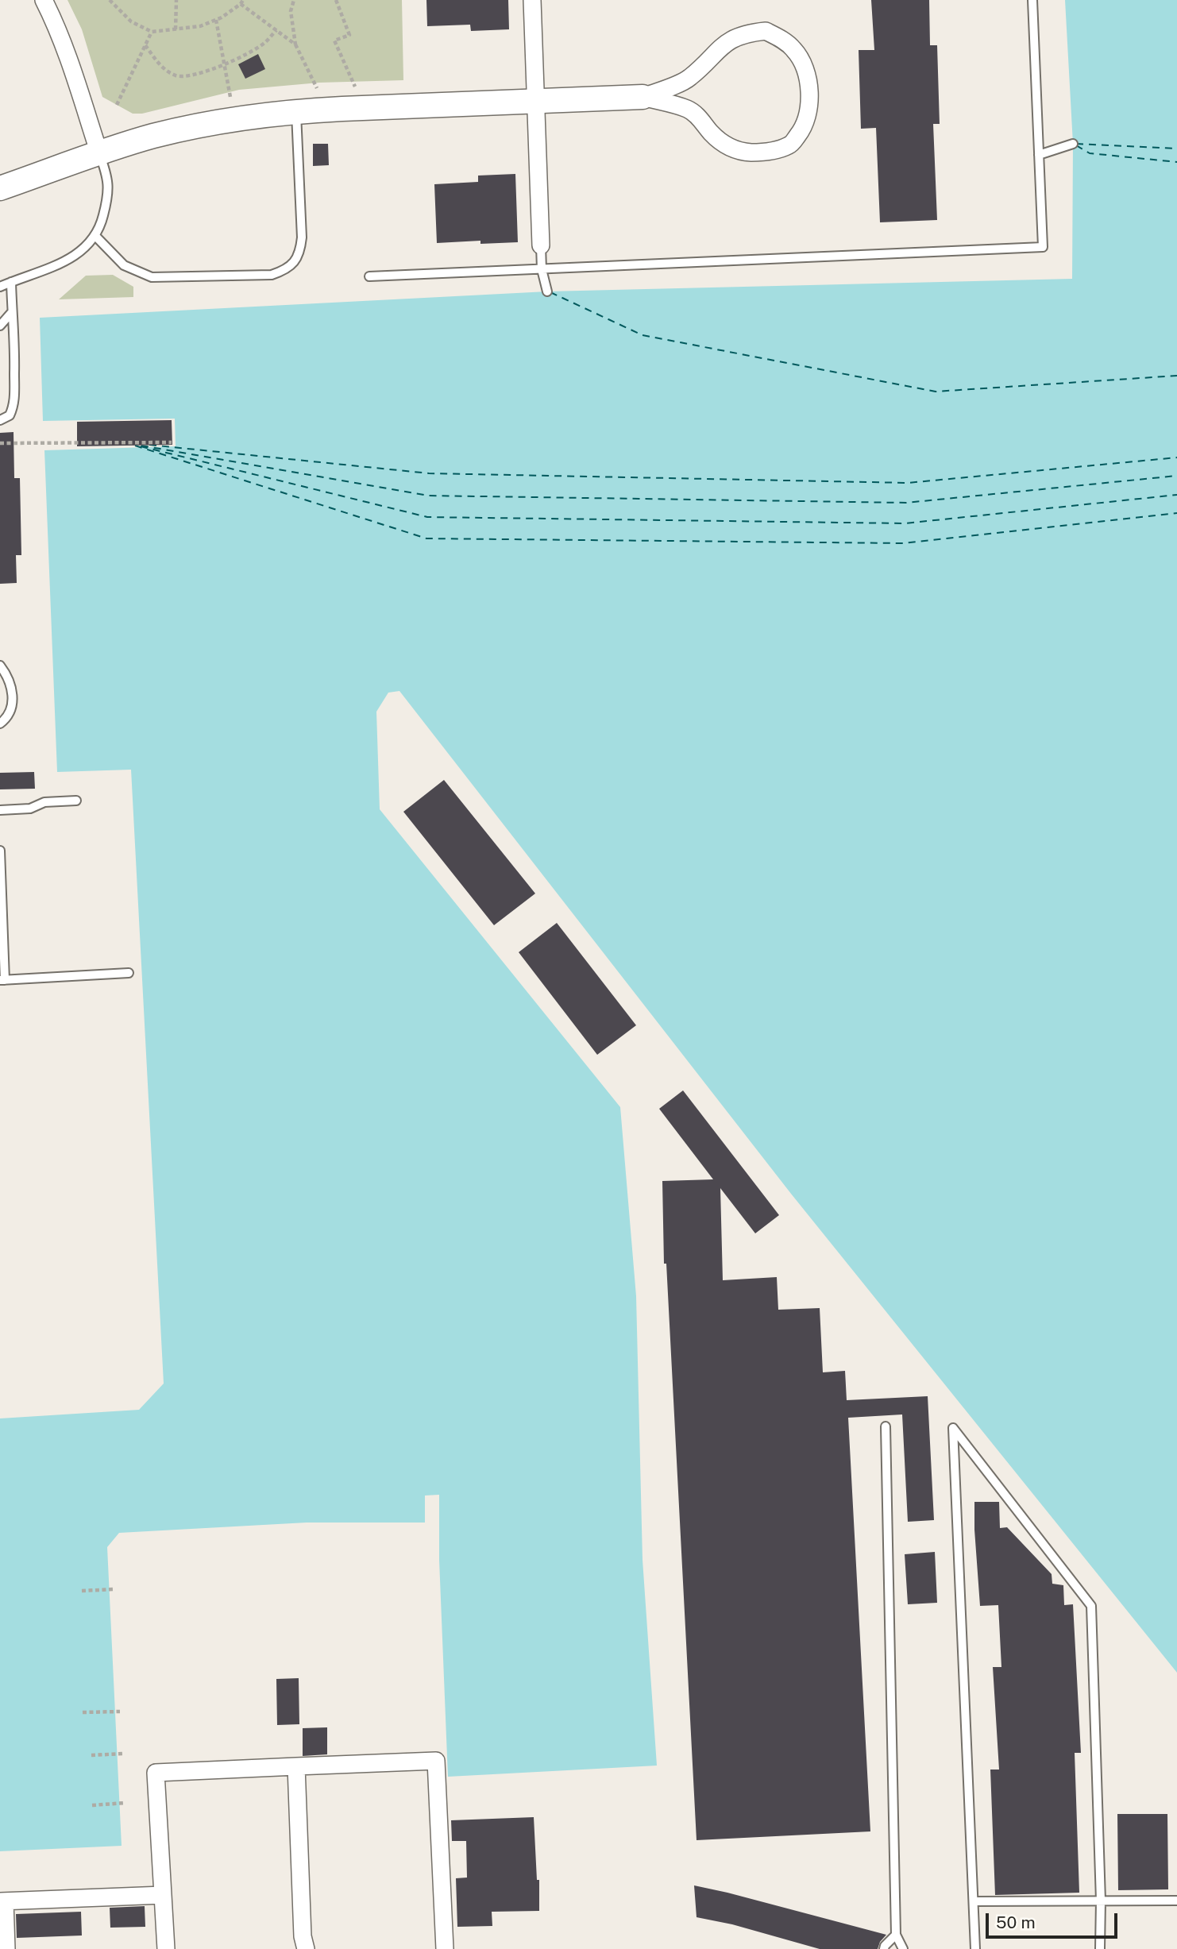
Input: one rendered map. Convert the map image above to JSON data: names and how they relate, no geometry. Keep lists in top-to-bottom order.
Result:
{
  "scale_bar": "50 m"
}
